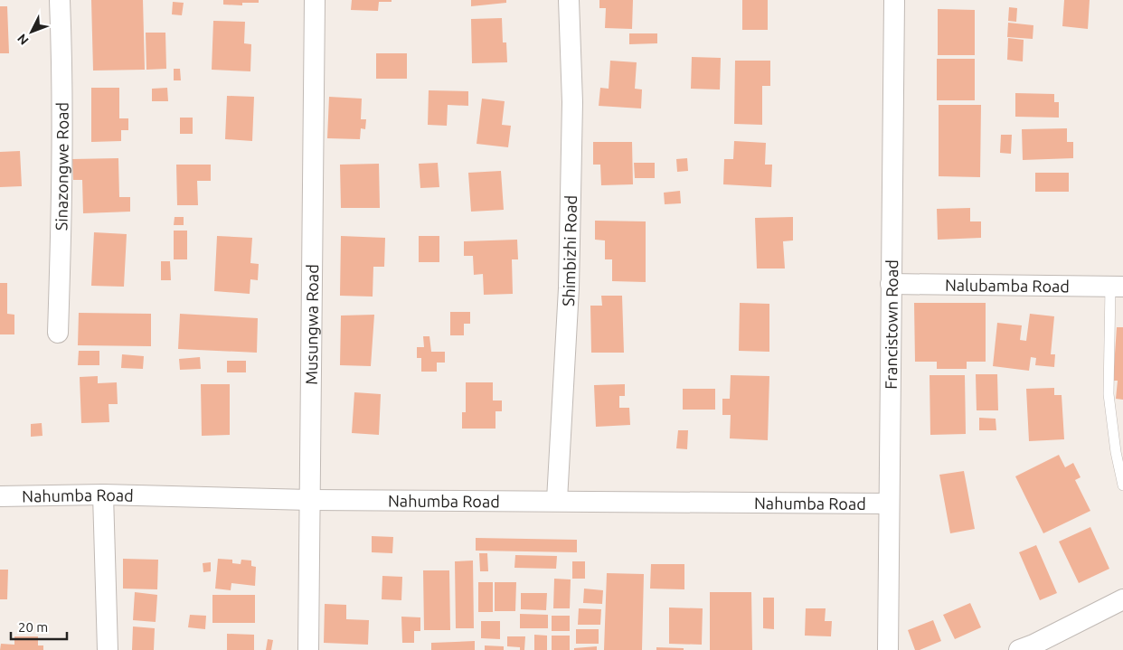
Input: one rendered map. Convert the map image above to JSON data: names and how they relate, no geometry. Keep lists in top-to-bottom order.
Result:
{
  "streets": {
    "street": [
      "Sinazongwe Road",
      "Shimbizhi Road",
      "Nalubamba Road",
      "Musungwa Road",
      "Francistown Road",
      "Nahumba Road"
    ]
  },
  "crossings": [
    ["Shimbizhi Road", "Nahumba Road"],
    ["Nalubamba Road", "Francistown Road"],
    ["Musungwa Road", "Nahumba Road"],
    ["Francistown Road", "Nahumba Road"]
  ],
  "scale_bar": "20 m",
  "north": "bottom left"
}
